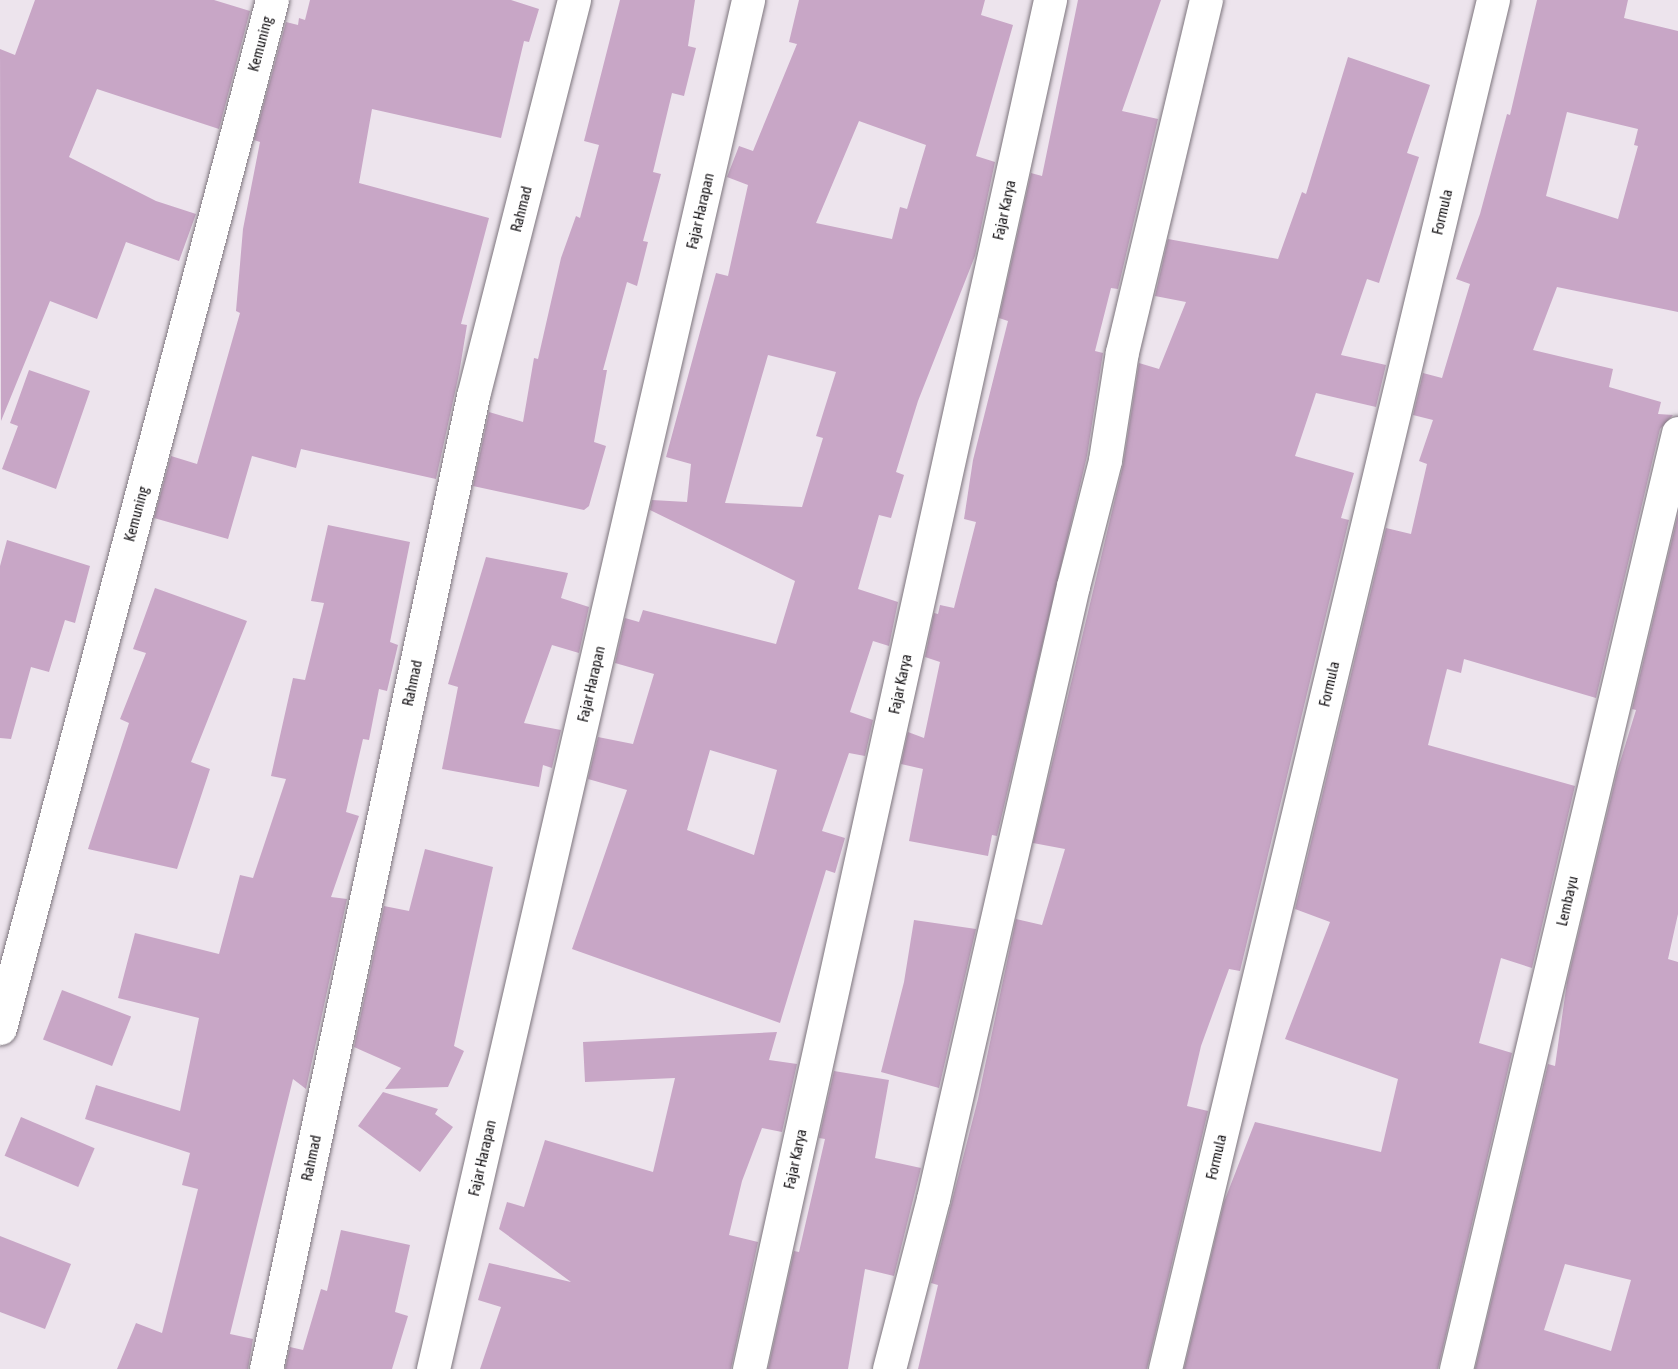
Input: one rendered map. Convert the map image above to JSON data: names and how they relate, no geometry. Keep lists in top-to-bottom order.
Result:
{
  "streets": {
    "street": [
      "Kemuning",
      "Rahmad",
      "Fajar Karya",
      "Fajar Harapan",
      "Formula",
      "Lembayu"
    ]
  }
}
